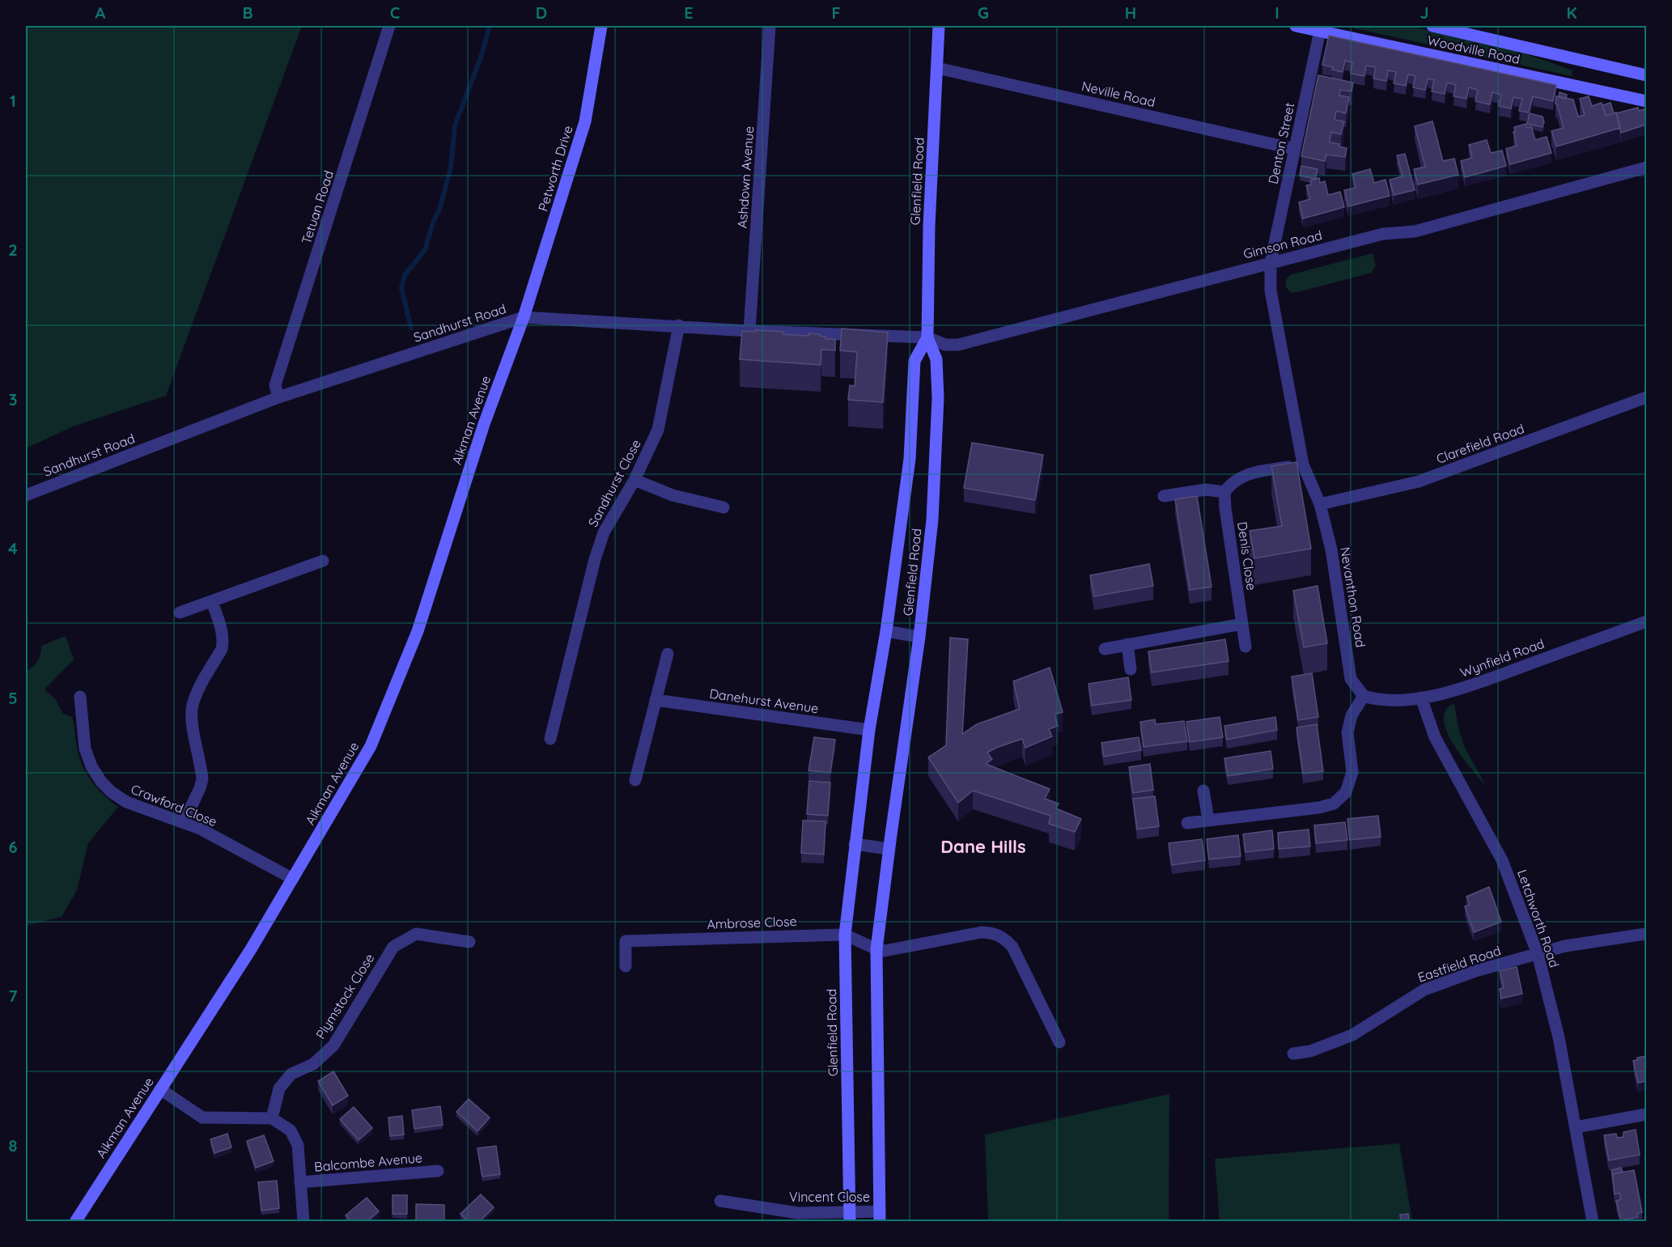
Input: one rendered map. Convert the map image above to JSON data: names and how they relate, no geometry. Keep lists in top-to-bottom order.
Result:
{
  "streets": {
    "street": [
      "Woodville Road",
      "Neville Road",
      "Denton Street",
      "Petworth Drive",
      "Ashdown Avenue",
      "Glenfield Road",
      "Tetuan Road",
      "Gimson Road",
      "Sandhurst Road",
      "Aikman Avenue",
      "Clarefield Road",
      "Sandhurst Close",
      "Denis Close",
      "Nevanthon Road",
      "Wynfield Road",
      "Danehurst Avenue",
      "Crawford Close",
      "Letchworth Road",
      "Ambrose Close",
      "Eastfield Road",
      "Plymstock Close",
      "Balcombe Avenue",
      "Vincent Close"
    ]
  },
  "crossings": [
    ["Woodville Road", "Denton Street"],
    ["Neville Road", "Denton Street"],
    ["Neville Road", "Glenfield Road"],
    ["Denton Street", "Gimson Road"],
    ["Denton Street", "Nevanthon Road"],
    ["Petworth Drive", "Sandhurst Road"],
    ["Petworth Drive", "Aikman Avenue"],
    ["Ashdown Avenue", "Sandhurst Road"],
    ["Glenfield Road", "Gimson Road"],
    ["Glenfield Road", "Sandhurst Road"],
    ["Glenfield Road", "Danehurst Avenue"],
    ["Glenfield Road", "Ambrose Close"],
    ["Glenfield Road", "Vincent Close"],
    ["Tetuan Road", "Sandhurst Road"],
    ["Gimson Road", "Sandhurst Road"],
    ["Gimson Road", "Nevanthon Road"],
    ["Sandhurst Road", "Aikman Avenue"],
    ["Sandhurst Road", "Sandhurst Close"],
    ["Aikman Avenue", "Crawford Close"],
    ["Clarefield Road", "Nevanthon Road"],
    ["Nevanthon Road", "Wynfield Road"],
    ["Wynfield Road", "Letchworth Road"],
    ["Letchworth Road", "Eastfield Road"]
  ],
  "districts": ["Dane Hills"],
  "grid": {
    "columns": [
      "A",
      "B",
      "C",
      "D",
      "E",
      "F",
      "G",
      "H",
      "I",
      "J",
      "K"
    ],
    "rows": [
      "1",
      "2",
      "3",
      "4",
      "5",
      "6",
      "7",
      "8"
    ]
  }
}
